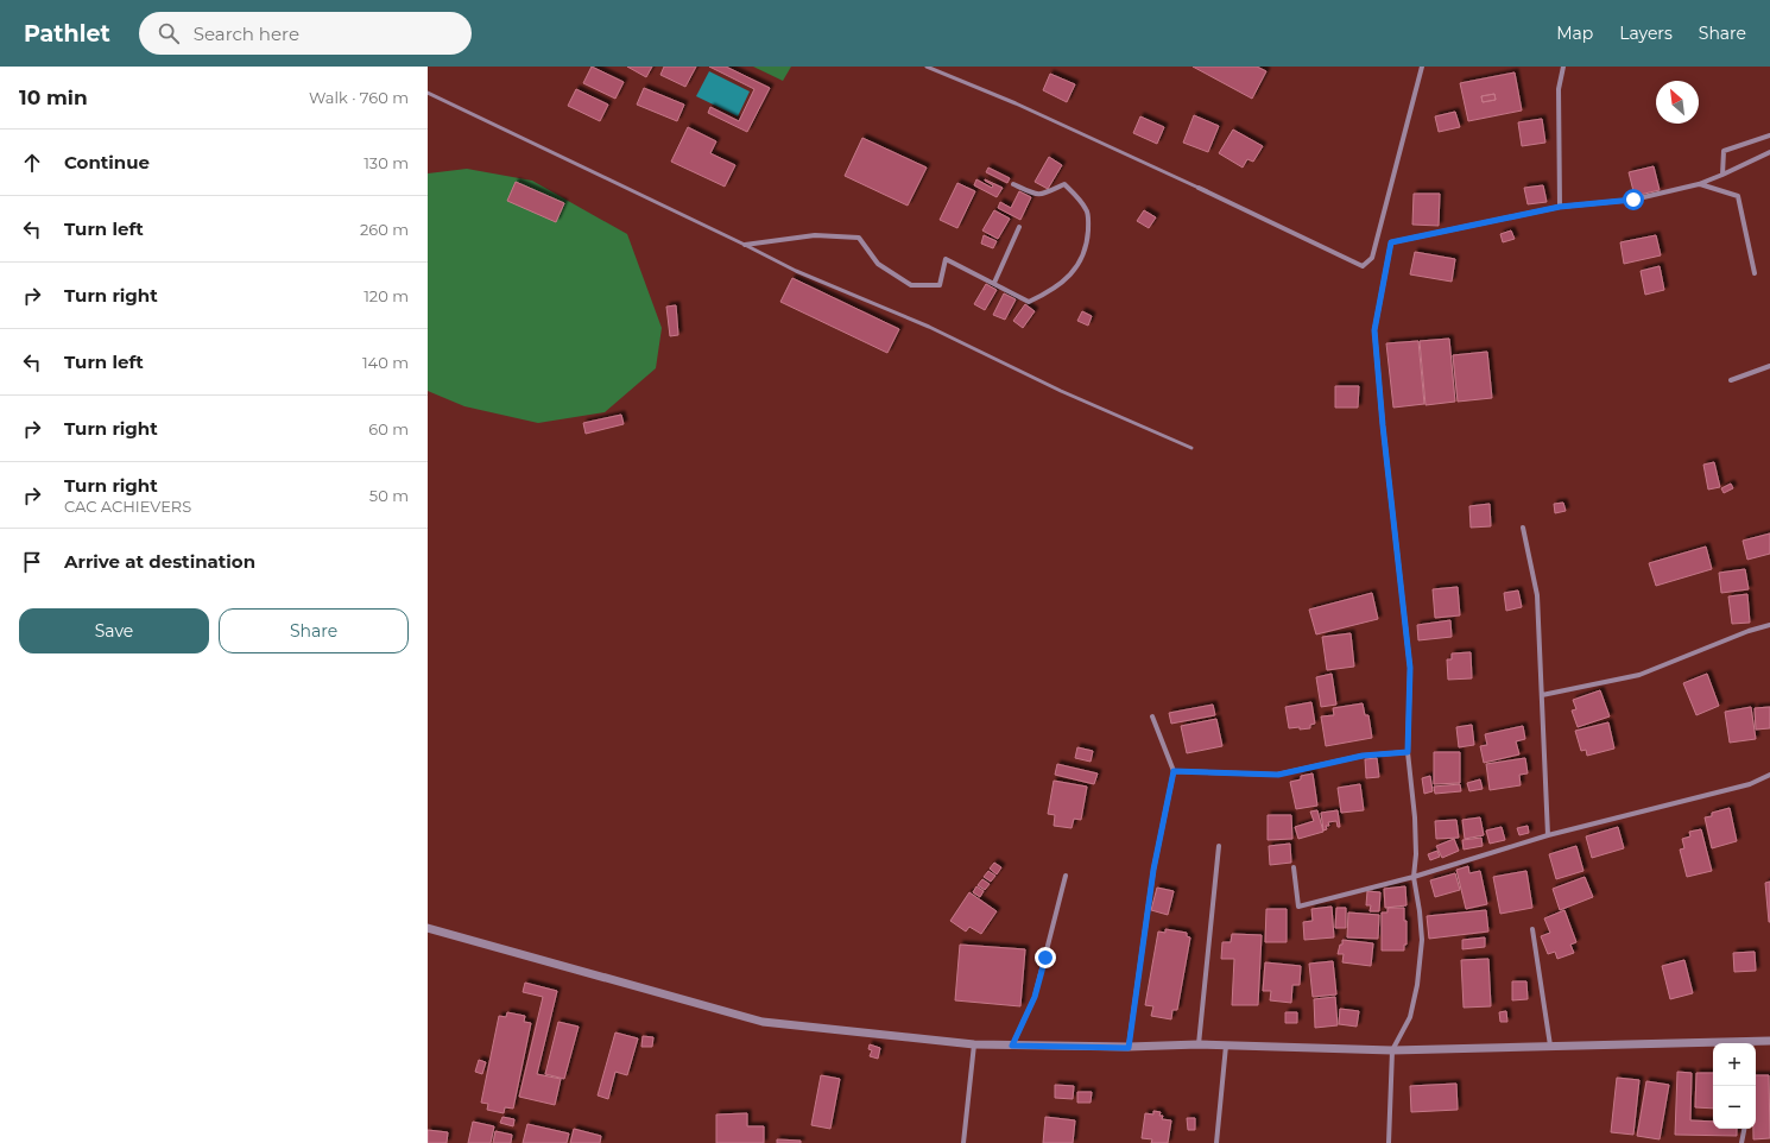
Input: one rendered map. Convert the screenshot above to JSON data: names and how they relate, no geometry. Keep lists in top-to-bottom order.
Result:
{
  "north": "top left",
  "page": {
    "header": "Pathlet",
    "search": "Search here",
    "nav": ["Map", "Layers", "Share"],
    "heading": ["10 min", "Walk · 760 m"],
    "list": [
      ["Continue", "130 m"],
      ["Turn left", "260 m"],
      ["Turn right", "120 m"],
      ["Turn left", "140 m"],
      ["Turn right", "60 m"],
      ["Turn right", "CAC ACHIEVERS", "50 m"],
      "Arrive at destination"
    ],
    "buttons": ["Save", "Share"],
    "map_buttons": ["+", "−"]
  }
}
